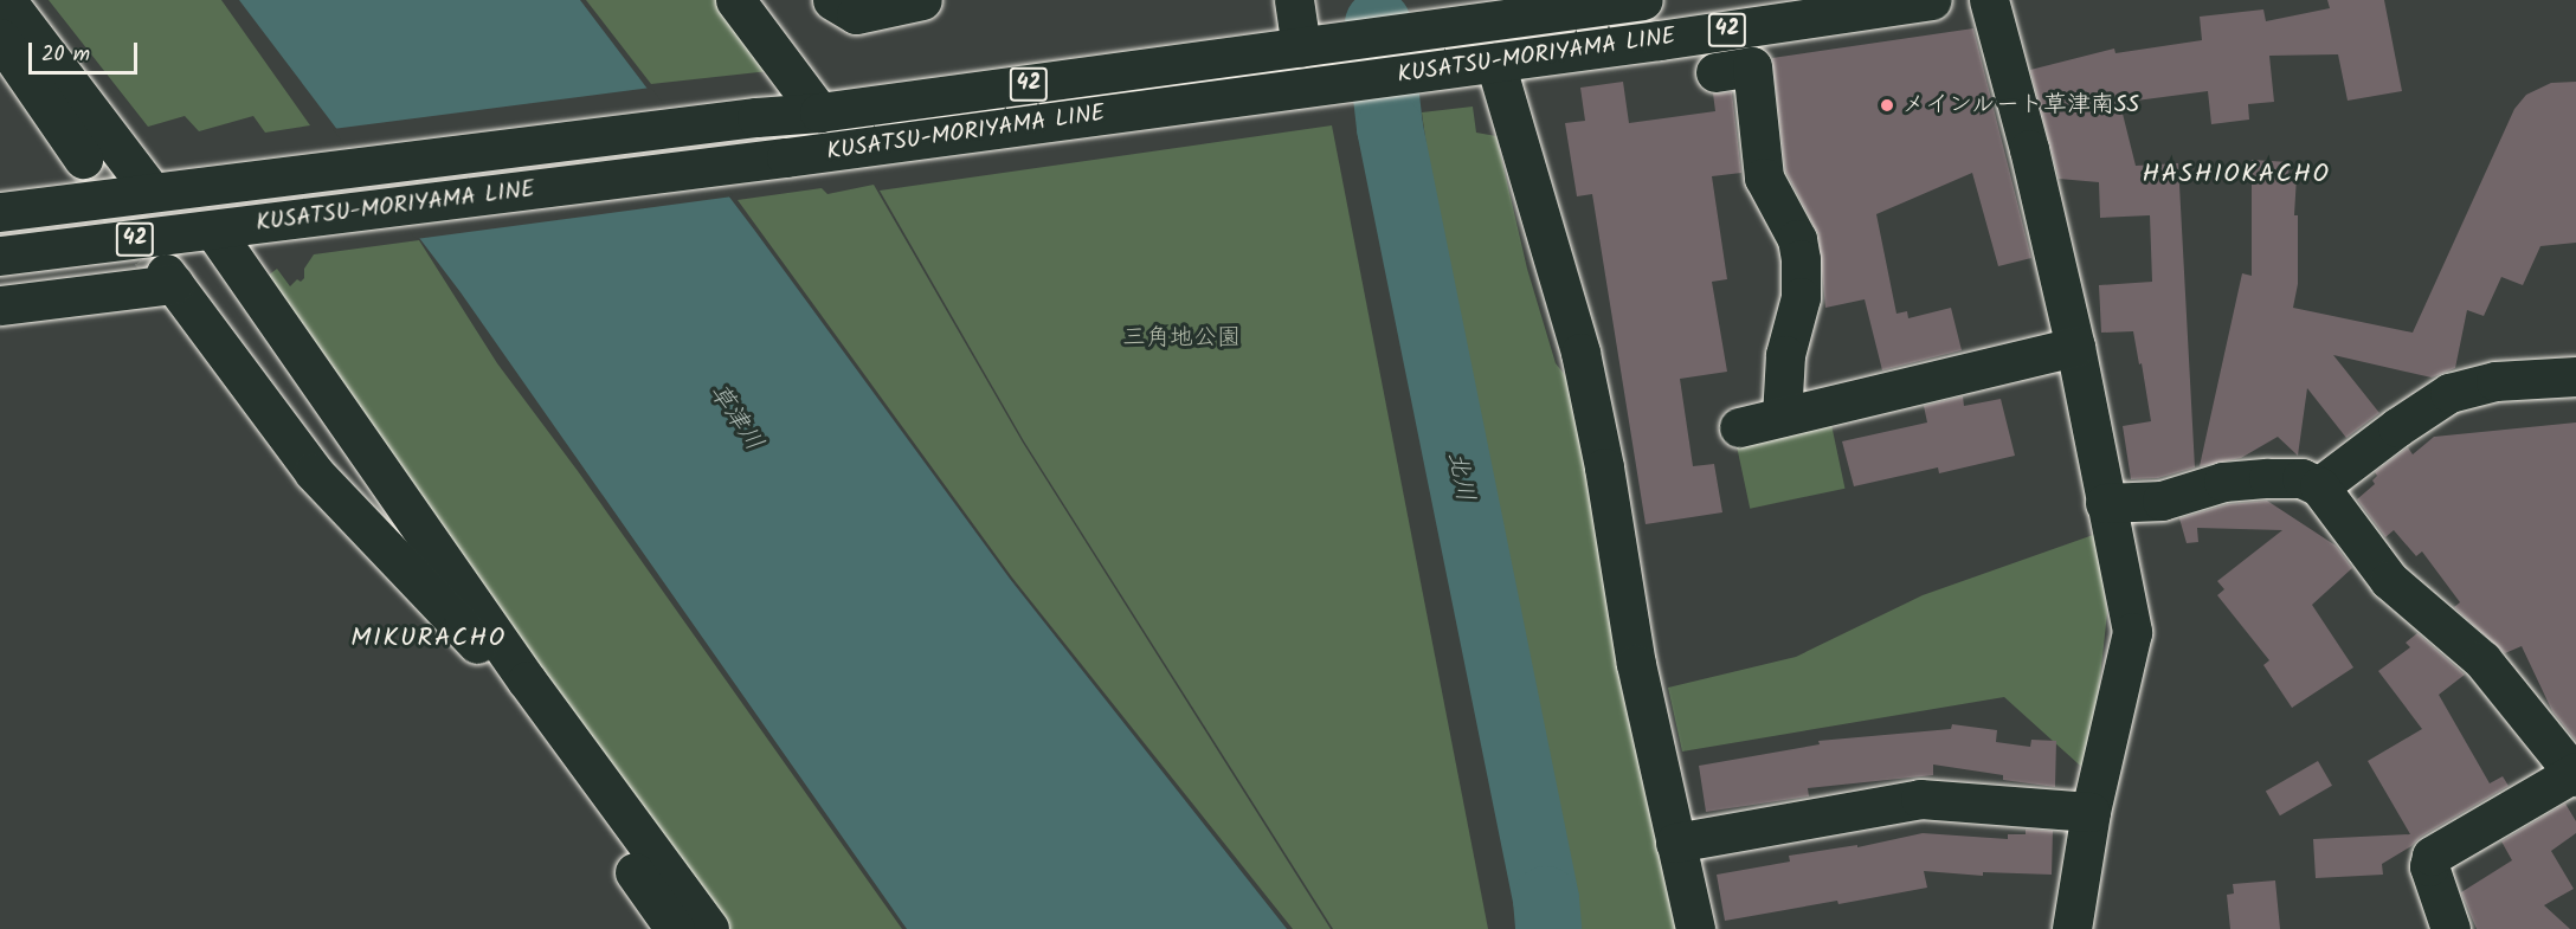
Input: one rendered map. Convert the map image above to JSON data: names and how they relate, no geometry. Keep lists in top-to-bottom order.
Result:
{
  "streets": {
    "street": ["42", "KUSATSU-MORIYAMA LINE"]
  },
  "districts": ["HASHIOKACHO", "MIKURACHO"],
  "water": ["草津川", "北川"],
  "parks": ["三角地公園"],
  "places": ["メインルート草津南SS"],
  "scale_bar": "20 m"
}
